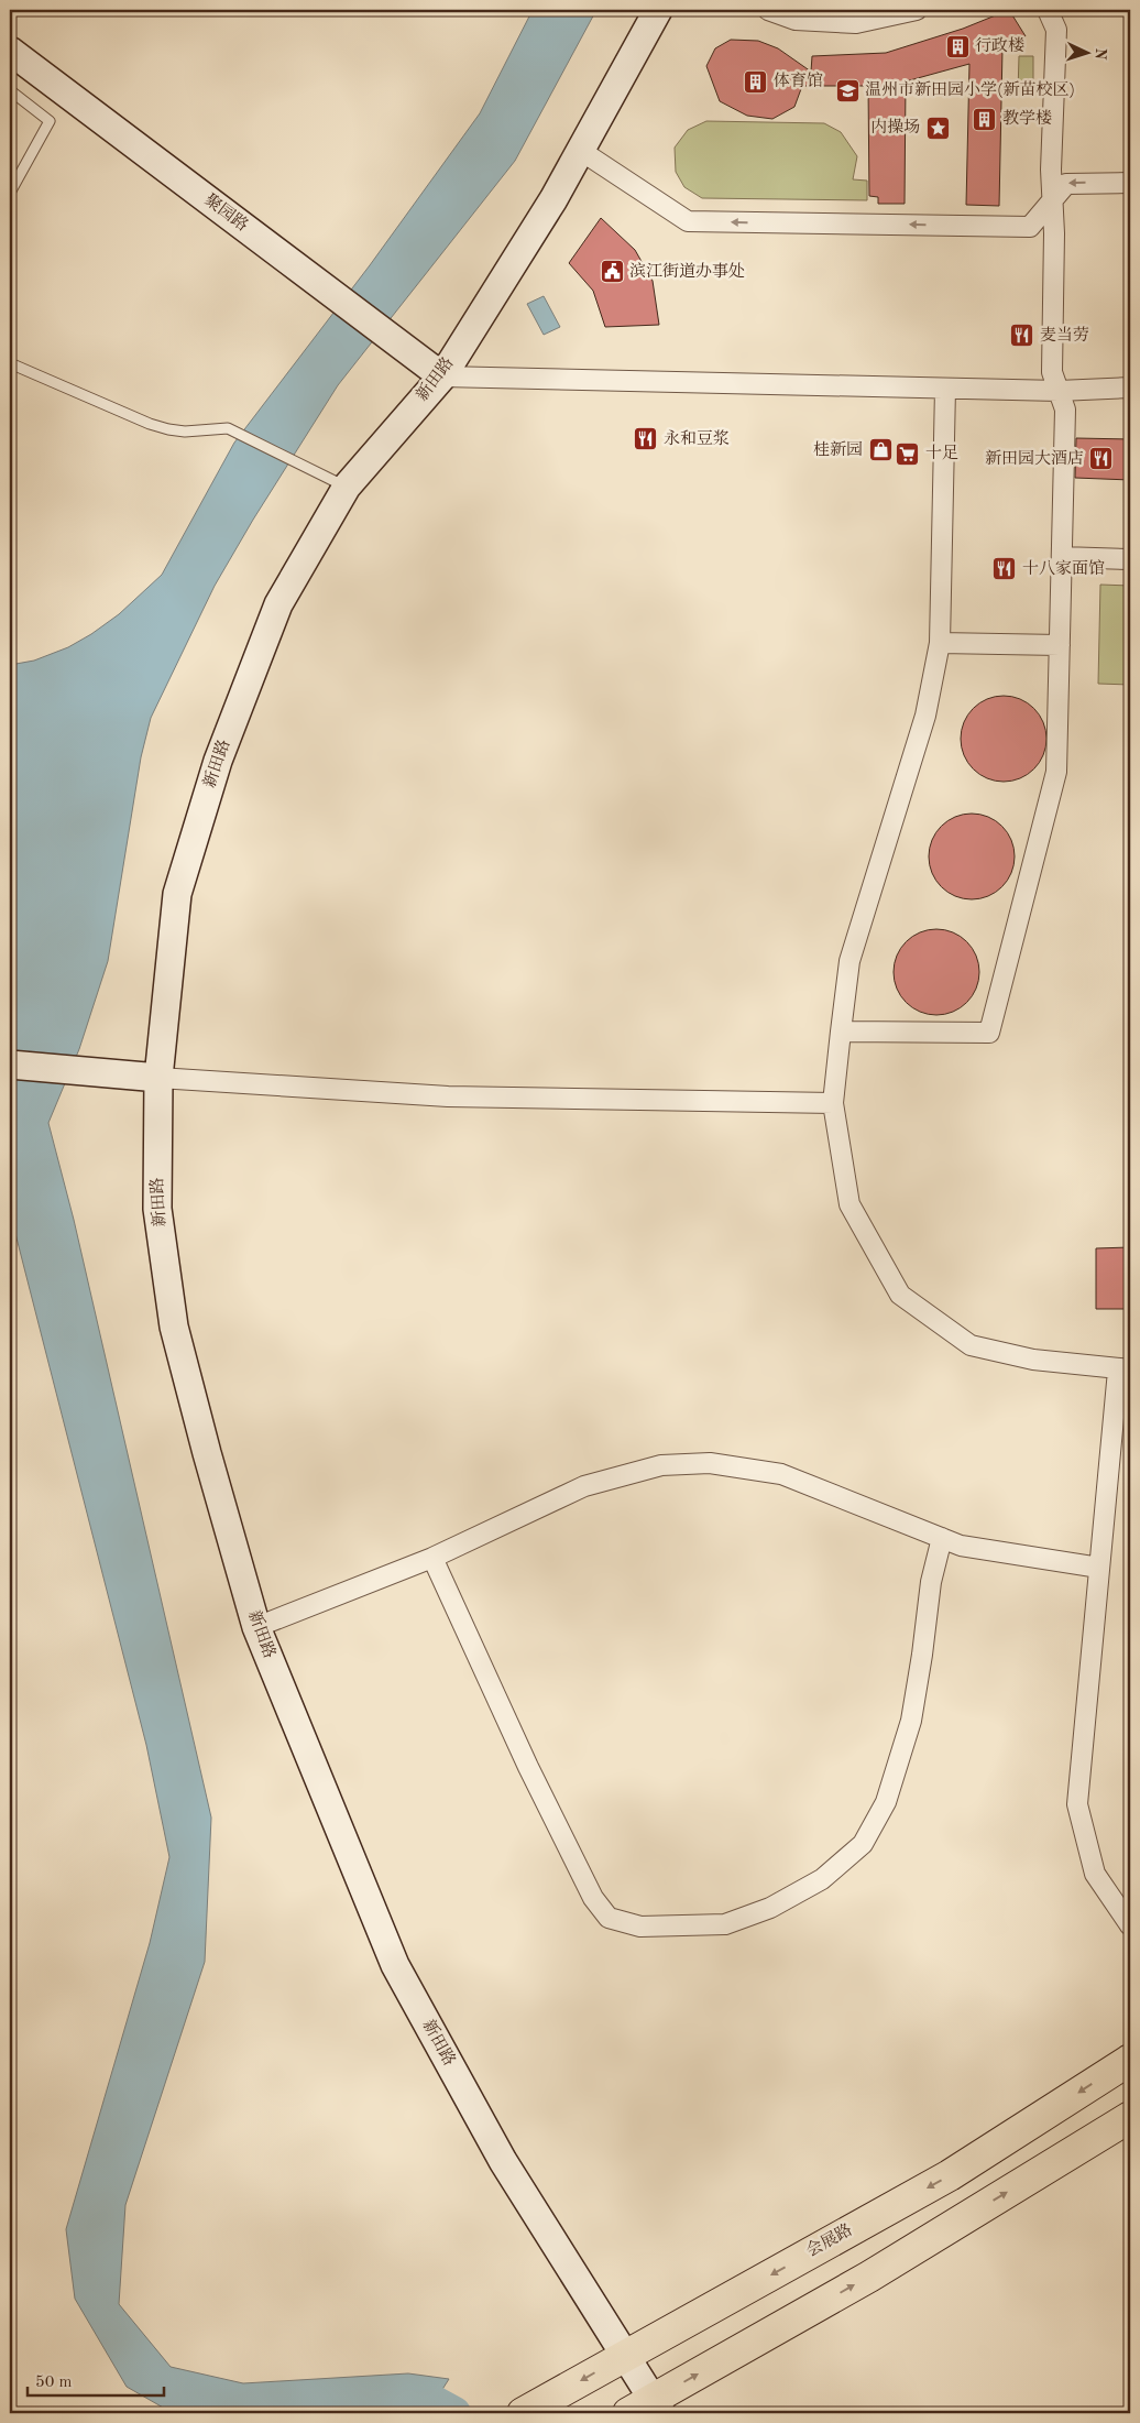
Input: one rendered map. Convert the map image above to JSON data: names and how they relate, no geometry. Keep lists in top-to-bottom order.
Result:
{
  "streets": {
    "main road": ["会展路"],
    "street": ["聚园路", "新田路"]
  },
  "crossings": [
    ["聚园路", "新田路"],
    ["新田路", "会展路"]
  ],
  "places": {
    "building": ["行政楼", "体育馆", "教学楼"],
    "school or university": ["温州市新田园小学(新苗校区)"],
    "place": ["内操场"],
    "public building": ["滨江街道办事处"],
    "restaurant": [
      "麦当劳",
      "永和豆浆",
      "新田园大酒店",
      "十八家面馆"
    ],
    "shop": ["桂新园"],
    "supermarket": ["十足"]
  },
  "scale_bar": "50 m",
  "north": "right"
}
